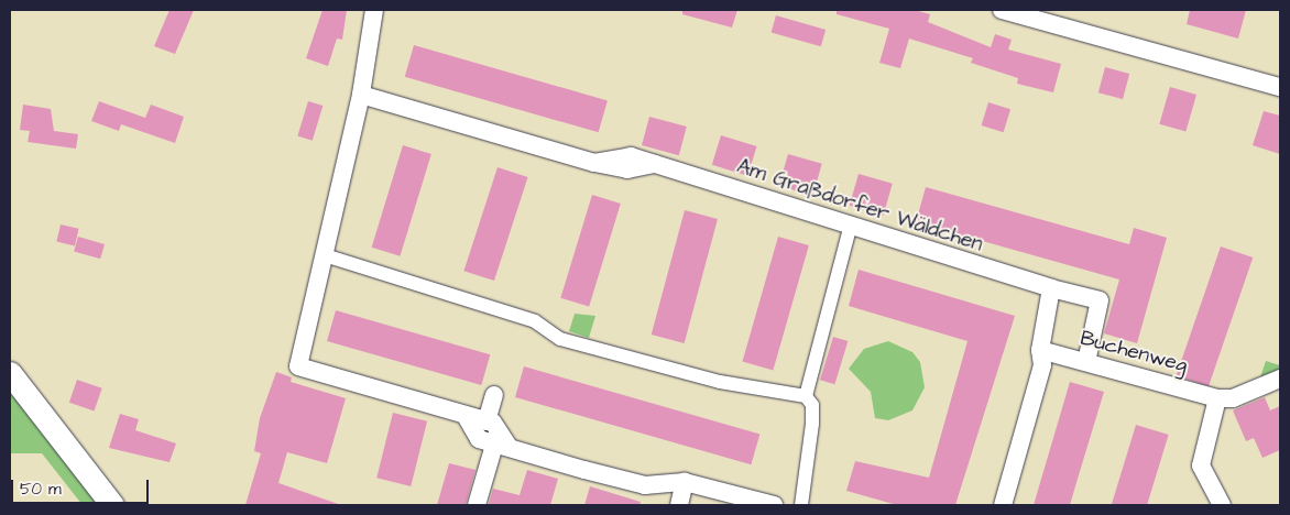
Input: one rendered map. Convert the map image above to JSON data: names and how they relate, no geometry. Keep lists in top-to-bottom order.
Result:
{
  "streets": {
    "street": ["Am Graßdorfer Wäldchen", "Buchenweg"]
  },
  "crossings": [
    ["Am Graßdorfer Wäldchen", "Buchenweg"]
  ],
  "scale_bar": "50 m"
}
